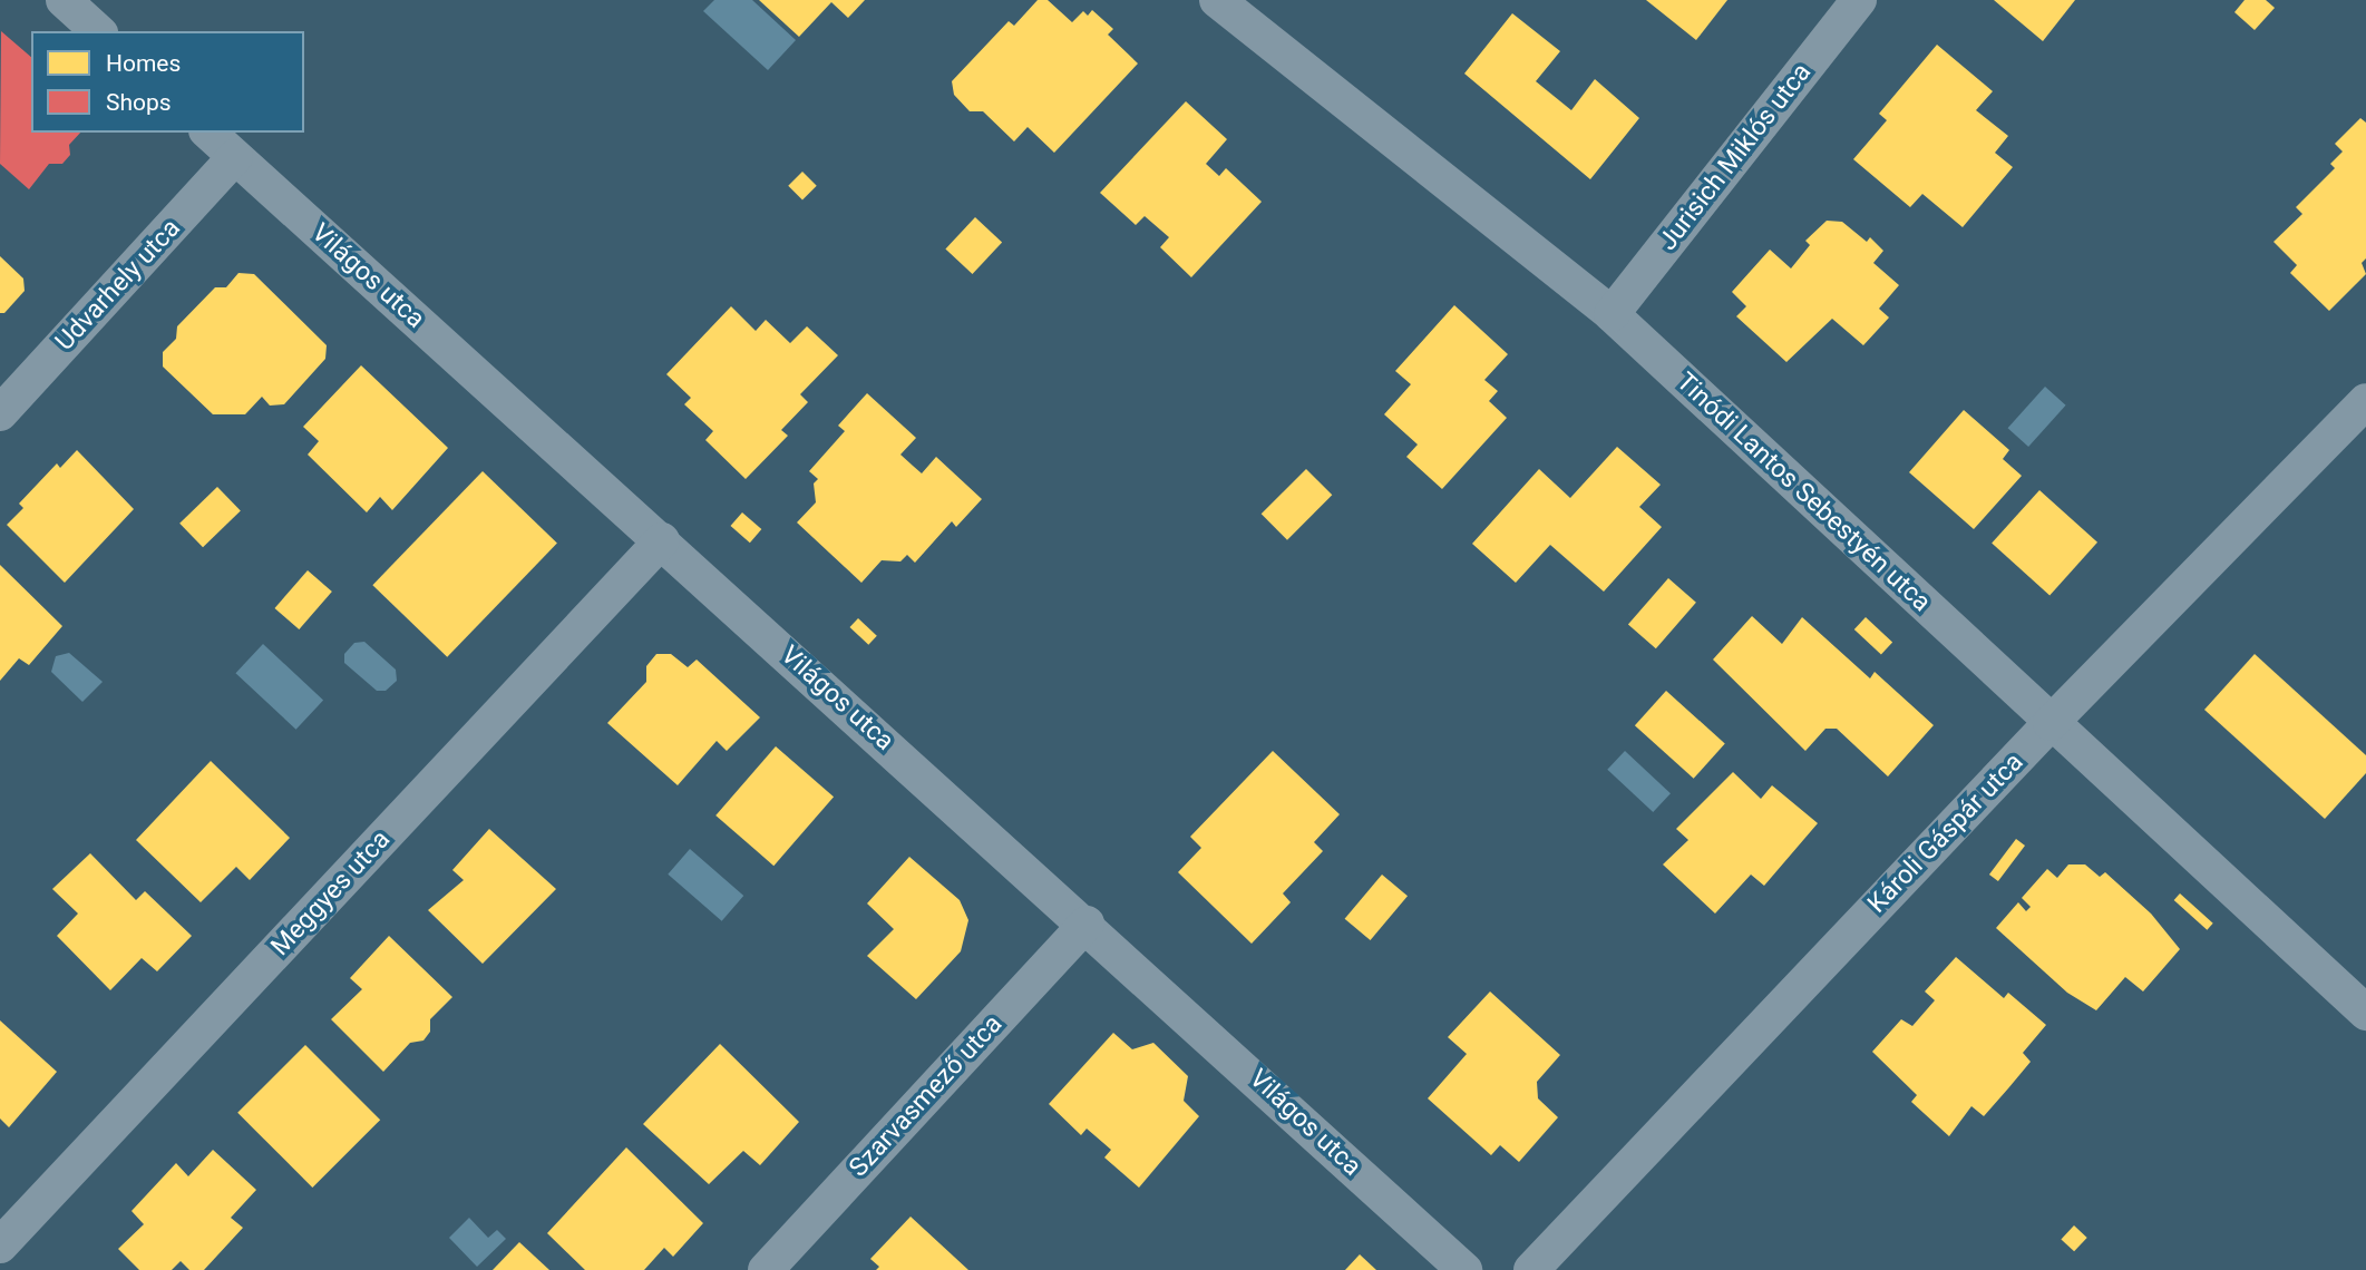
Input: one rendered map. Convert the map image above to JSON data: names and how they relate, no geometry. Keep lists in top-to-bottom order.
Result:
{
  "streets": {
    "street": [
      "Jurisich Miklós utca",
      "Világos utca",
      "Udvarhely utca",
      "Tinódi Lantos Sebestyén utca",
      "Károli Gáspár utca",
      "Meggyes utca",
      "Szarvasmező utca"
    ]
  },
  "crossings": [
    ["Jurisich Miklós utca", "Tinódi Lantos Sebestyén utca"],
    ["Világos utca", "Udvarhely utca"],
    ["Világos utca", "Meggyes utca"],
    ["Világos utca", "Szarvasmező utca"],
    ["Tinódi Lantos Sebestyén utca", "Károli Gáspár utca"]
  ],
  "legend": ["Homes", "Shops"]
}
